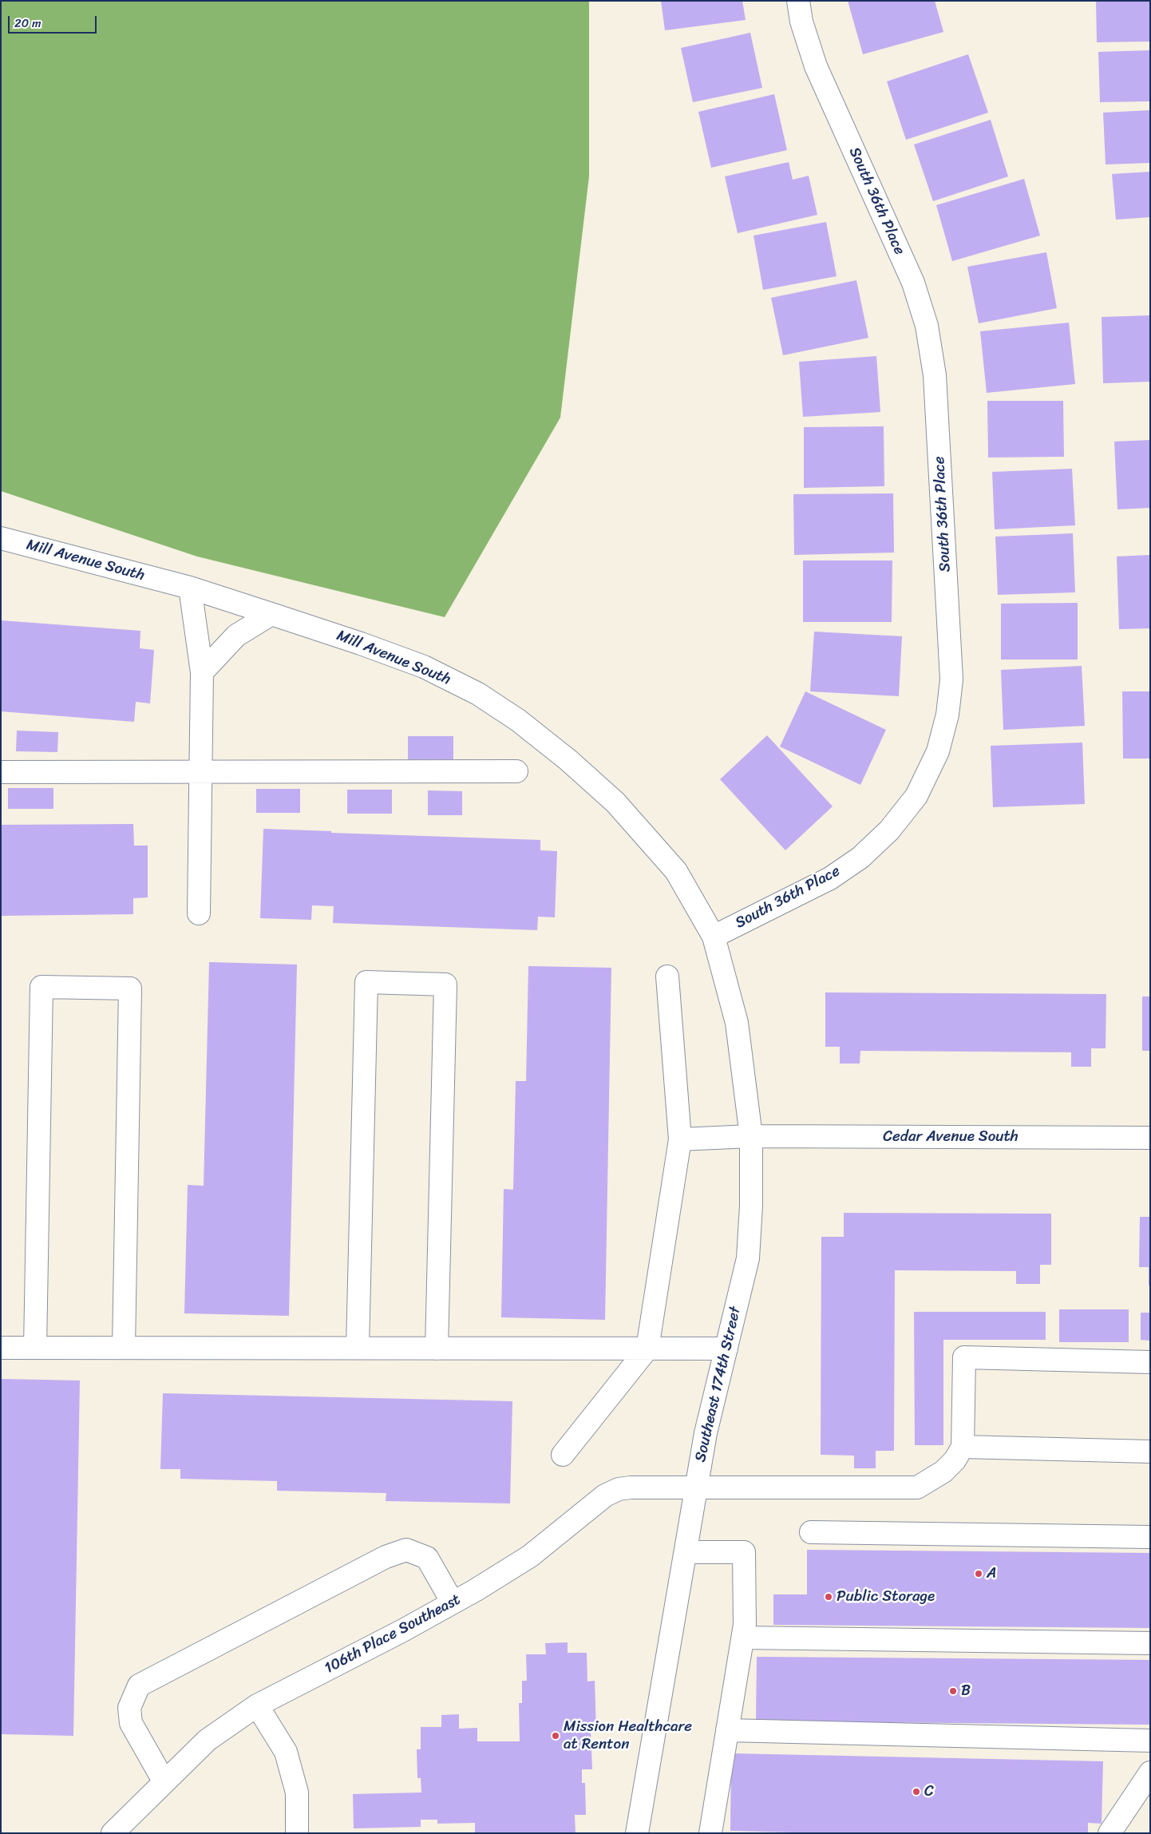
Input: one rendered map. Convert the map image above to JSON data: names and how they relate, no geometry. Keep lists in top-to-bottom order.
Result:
{
  "streets": {
    "street": [
      "South 36th Place",
      "Mill Avenue South",
      "Cedar Avenue South",
      "Southeast 174th Street",
      "106th Place Southeast"
    ]
  },
  "crossings": [
    ["South 36th Place", "Mill Avenue South"],
    ["South 36th Place", "Southeast 174th Street"],
    ["Mill Avenue South", "Southeast 174th Street"],
    ["Cedar Avenue South", "Southeast 174th Street"],
    ["Southeast 174th Street", "106th Place Southeast"]
  ],
  "places": [
    "A",
    "Public Storage",
    "B",
    "Mission Healthcare at Renton",
    "C"
  ],
  "scale_bar": "20 m"
}
